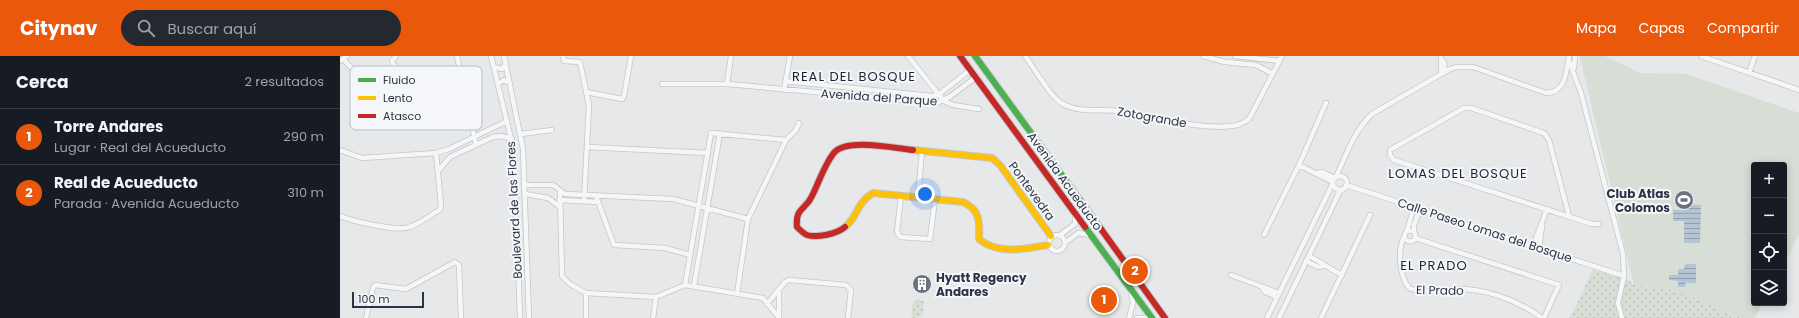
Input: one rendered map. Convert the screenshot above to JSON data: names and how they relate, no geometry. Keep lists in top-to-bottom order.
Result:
{
  "streets": {
    "street": [
      "Avenida del Parque",
      "Zotogrande",
      "Avenida Acueducto",
      "Pontevedra",
      "Boulevard de las Flores",
      "Calle Paseo Lomas del Bosque",
      "El Prado"
    ]
  },
  "crossings": [
    ["Avenida del Parque", "Avenida Acueducto"]
  ],
  "districts": ["REAL DEL BOSQUE", "LOMAS DEL BOSQUE", "EL PRADO"],
  "places": {
    "sports": ["Club Atlas Colomos"],
    "building": ["Hyatt Regency Andares"]
  },
  "legend": ["Fluido", "Lento", "Atasco"],
  "scale_bar": "100 m",
  "page": {
    "header": "Citynav",
    "search": "Buscar aquí",
    "nav": ["Mapa", "Capas", "Compartir"],
    "heading": ["Cerca", "2 resultados"],
    "list": [
      {
        "mark": "1",
        "name": "Torre Andares",
        "note": "Lugar · Real del Acueducto",
        "value": "290 m"
      },
      {
        "mark": "2",
        "name": "Real de Acueducto",
        "note": "Parada · Avenida Acueducto",
        "value": "310 m"
      }
    ],
    "map_buttons": ["+", "−"],
    "pins": ["2", "1"],
    "scale": "100 m"
  }
}
